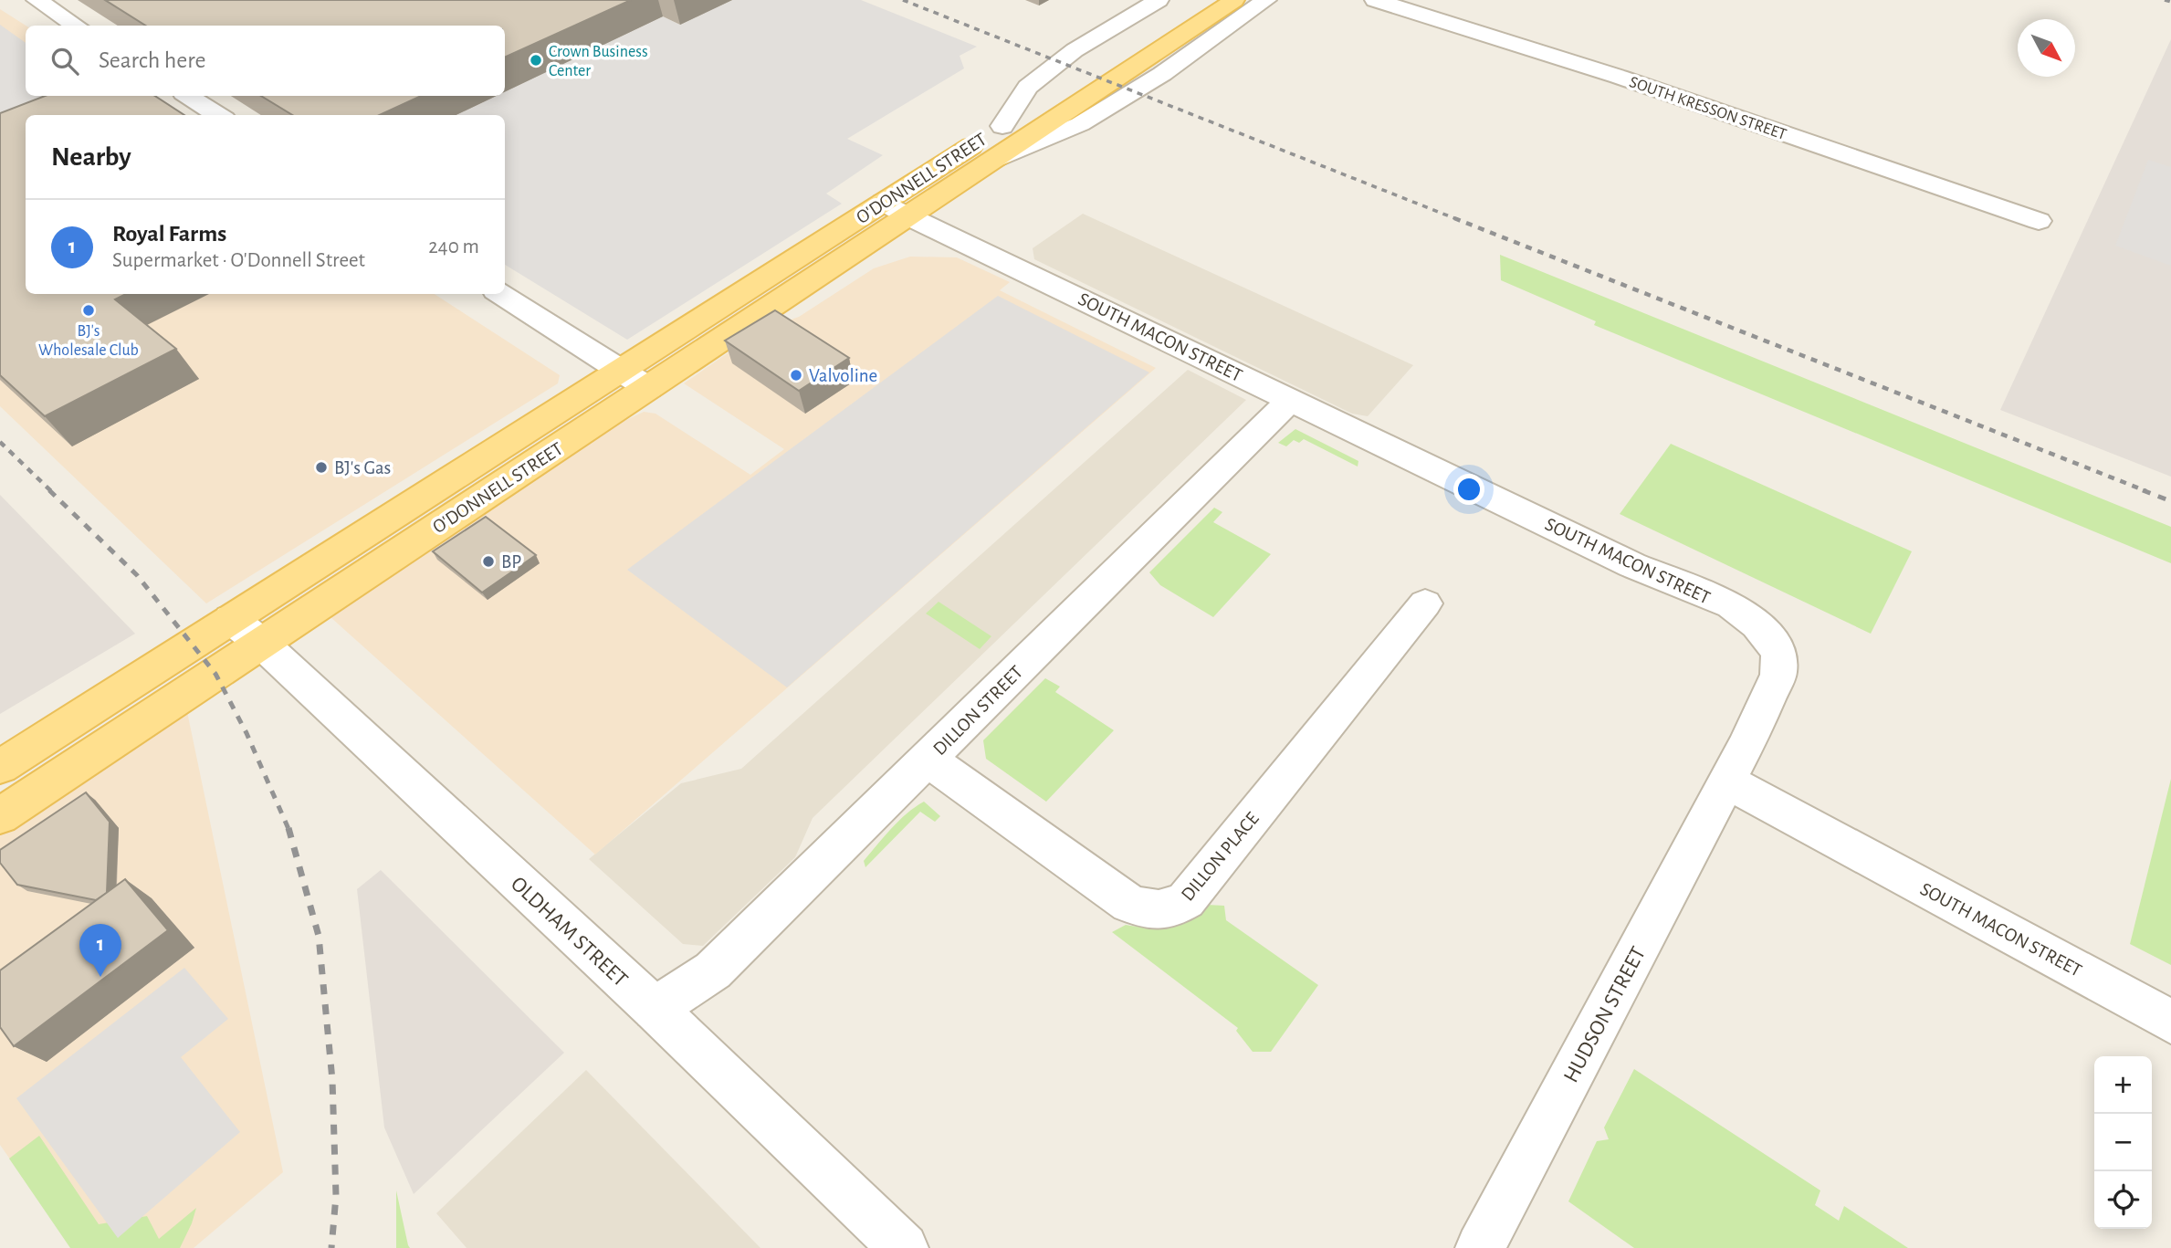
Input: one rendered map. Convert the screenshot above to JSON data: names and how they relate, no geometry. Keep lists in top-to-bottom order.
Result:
{
  "streets": {
    "main road": ["O'DONNELL STREET"],
    "street": [
      "SOUTH KRESSON STREET",
      "SOUTH MACON STREET",
      "DILLON STREET",
      "DILLON PLACE",
      "OLDHAM STREET",
      "HUDSON STREET"
    ]
  },
  "crossings": [
    ["O'DONNELL STREET", "SOUTH MACON STREET"],
    ["O'DONNELL STREET", "OLDHAM STREET"],
    ["SOUTH MACON STREET", "DILLON STREET"],
    ["SOUTH MACON STREET", "HUDSON STREET"],
    ["DILLON STREET", "DILLON PLACE"],
    ["DILLON STREET", "OLDHAM STREET"]
  ],
  "places": [
    "Crown Business Center",
    "BJ's Wholesale Club",
    "Valvoline",
    "BJ's Gas",
    "BP"
  ],
  "north": "bottom right",
  "page": {
    "search": "Search here",
    "heading": "Nearby",
    "list": [
      {
        "mark": "1",
        "name": "Royal Farms",
        "note": "Supermarket · O'Donnell Street",
        "value": "240 m"
      }
    ],
    "pins": "1",
    "map_buttons": ["+", "−"]
  }
}
